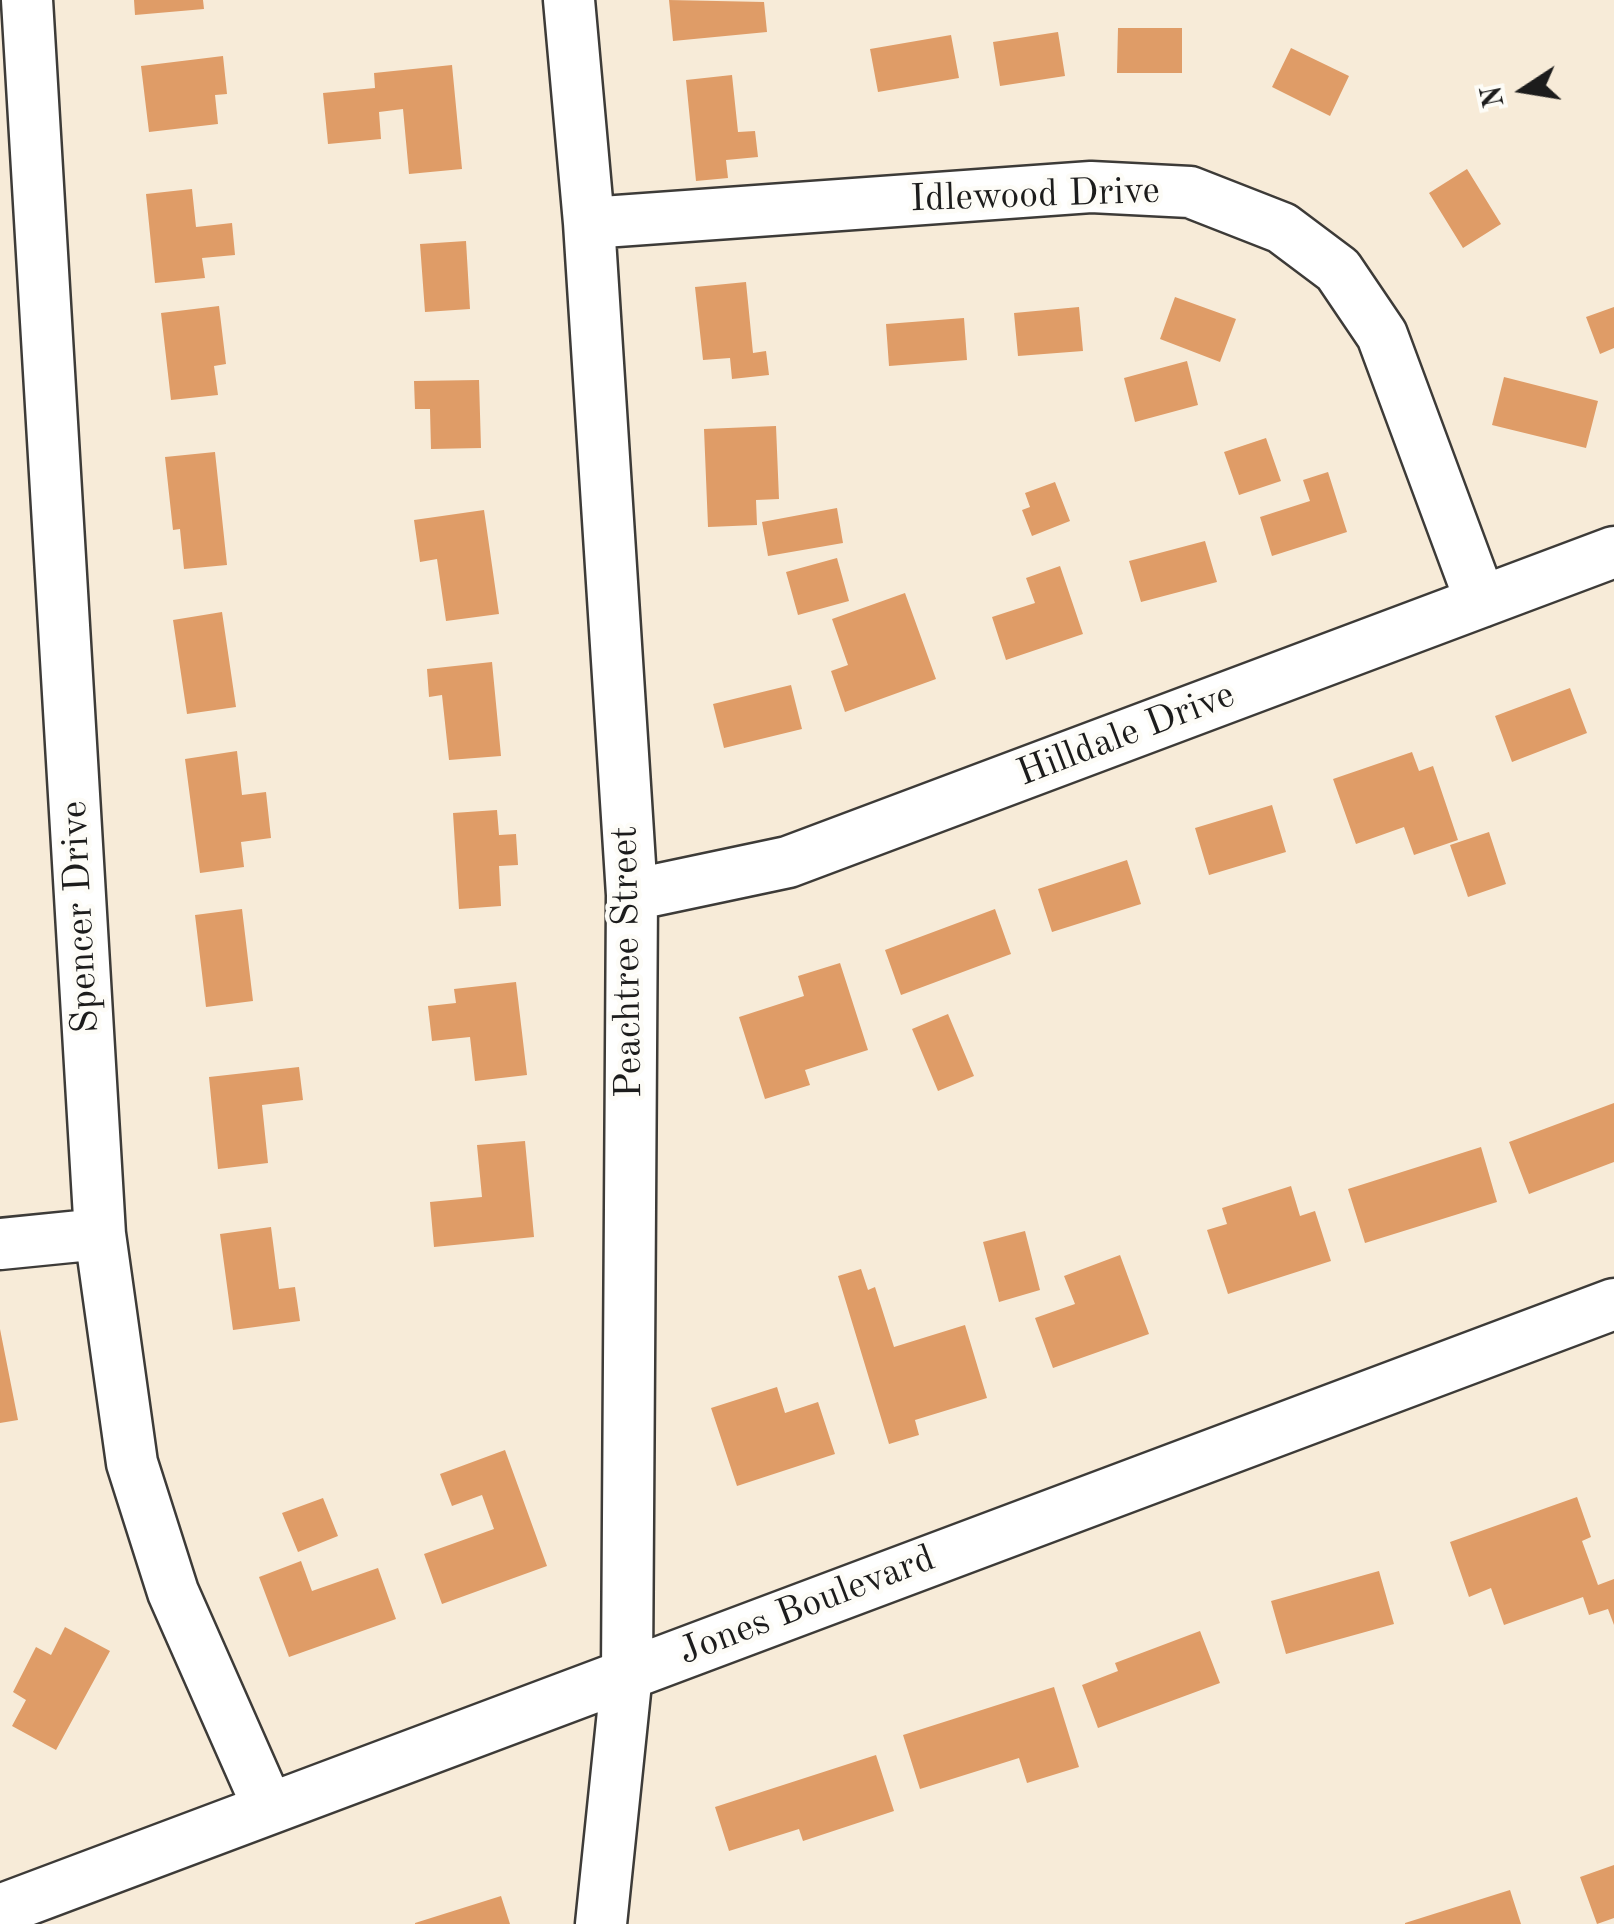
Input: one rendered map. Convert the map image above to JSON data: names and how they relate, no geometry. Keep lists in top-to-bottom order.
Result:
{
  "streets": {
    "street": [
      "Idlewood Drive",
      "Hilldale Drive",
      "Spencer Drive",
      "Peachtree Street",
      "Jones Boulevard"
    ]
  },
  "crossings": [
    ["Idlewood Drive", "Hilldale Drive"],
    ["Idlewood Drive", "Peachtree Street"],
    ["Hilldale Drive", "Peachtree Street"],
    ["Spencer Drive", "Jones Boulevard"],
    ["Peachtree Street", "Jones Boulevard"]
  ],
  "north": "left"
}
